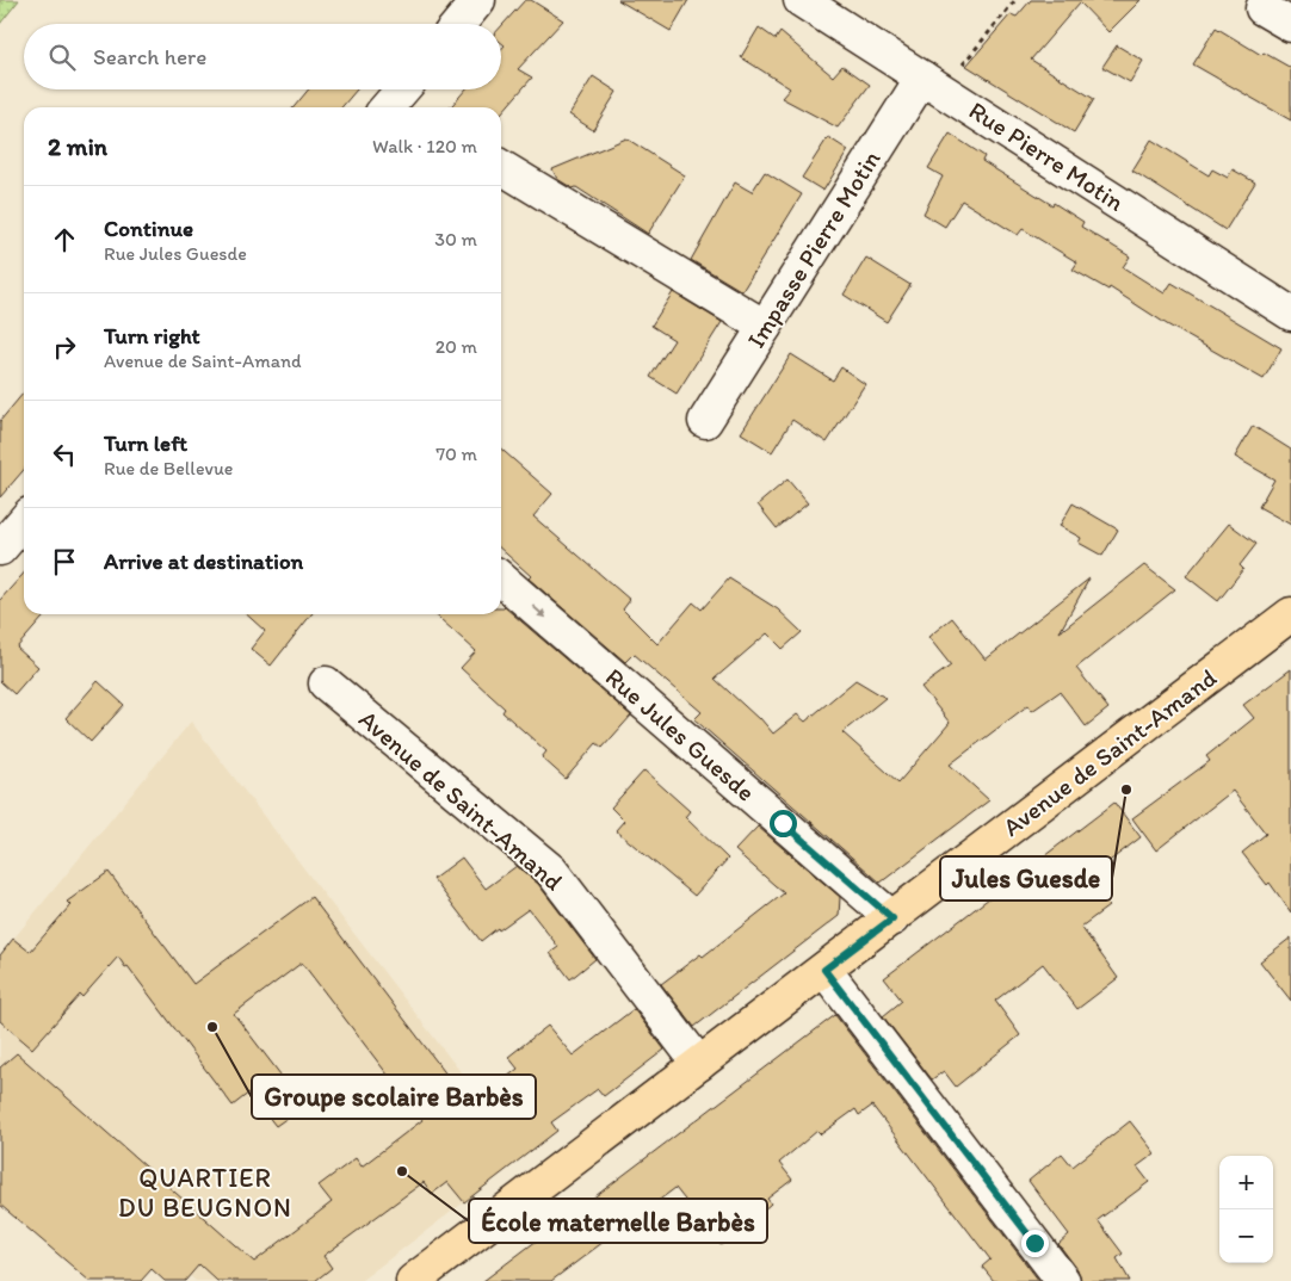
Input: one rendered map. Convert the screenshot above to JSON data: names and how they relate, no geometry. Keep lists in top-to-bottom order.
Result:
{
  "streets": {
    "main road": ["Avenue de Saint-Amand"],
    "street": ["Rue Pierre Motin", "Impasse Pierre Motin", "Rue Jules Guesde"]
  },
  "crossings": [
    ["Rue Pierre Motin", "Impasse Pierre Motin"],
    ["Rue Jules Guesde", "Avenue de Saint-Amand"]
  ],
  "one_way": ["Rue Jules Guesde"],
  "districts": ["QUARTIER DU BEUGNON"],
  "places": ["Jules Guesde", "Groupe scolaire Barbès", "École maternelle Barbès"],
  "page": {
    "search": "Search here",
    "heading": ["2 min", "Walk · 120 m"],
    "list": [
      ["Continue", "Rue Jules Guesde", "30 m"],
      ["Turn right", "Avenue de Saint-Amand", "20 m"],
      ["Turn left", "Rue de Bellevue", "70 m"],
      "Arrive at destination"
    ],
    "map_buttons": ["+", "−"]
  }
}
